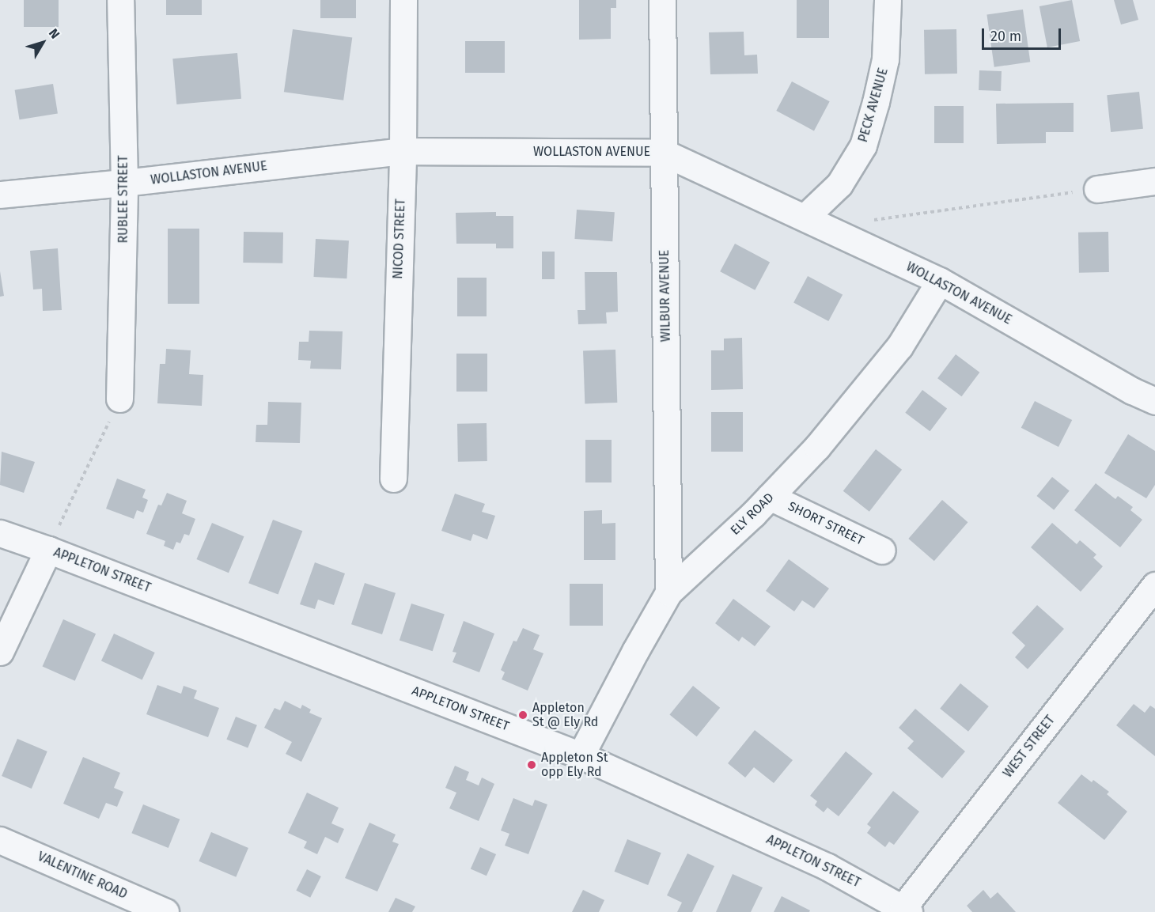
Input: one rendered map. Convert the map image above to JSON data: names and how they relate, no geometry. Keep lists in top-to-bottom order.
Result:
{
  "streets": {
    "street": [
      "PECK AVENUE",
      "WOLLASTON AVENUE",
      "RUBLEE STREET",
      "NICOD STREET",
      "WILBUR AVENUE",
      "ELY ROAD",
      "SHORT STREET",
      "APPLETON STREET",
      "WEST STREET",
      "VALENTINE ROAD"
    ]
  },
  "crossings": [
    ["PECK AVENUE", "WOLLASTON AVENUE"],
    ["WOLLASTON AVENUE", "RUBLEE STREET"],
    ["WOLLASTON AVENUE", "NICOD STREET"],
    ["WOLLASTON AVENUE", "WILBUR AVENUE"],
    ["WOLLASTON AVENUE", "ELY ROAD"],
    ["WILBUR AVENUE", "ELY ROAD"],
    ["ELY ROAD", "SHORT STREET"],
    ["ELY ROAD", "APPLETON STREET"],
    ["APPLETON STREET", "WEST STREET"]
  ],
  "places": ["Appleton St @ Ely Rd", "Appleton St opp Ely Rd"],
  "scale_bar": "20 m",
  "north": "top right"
}
